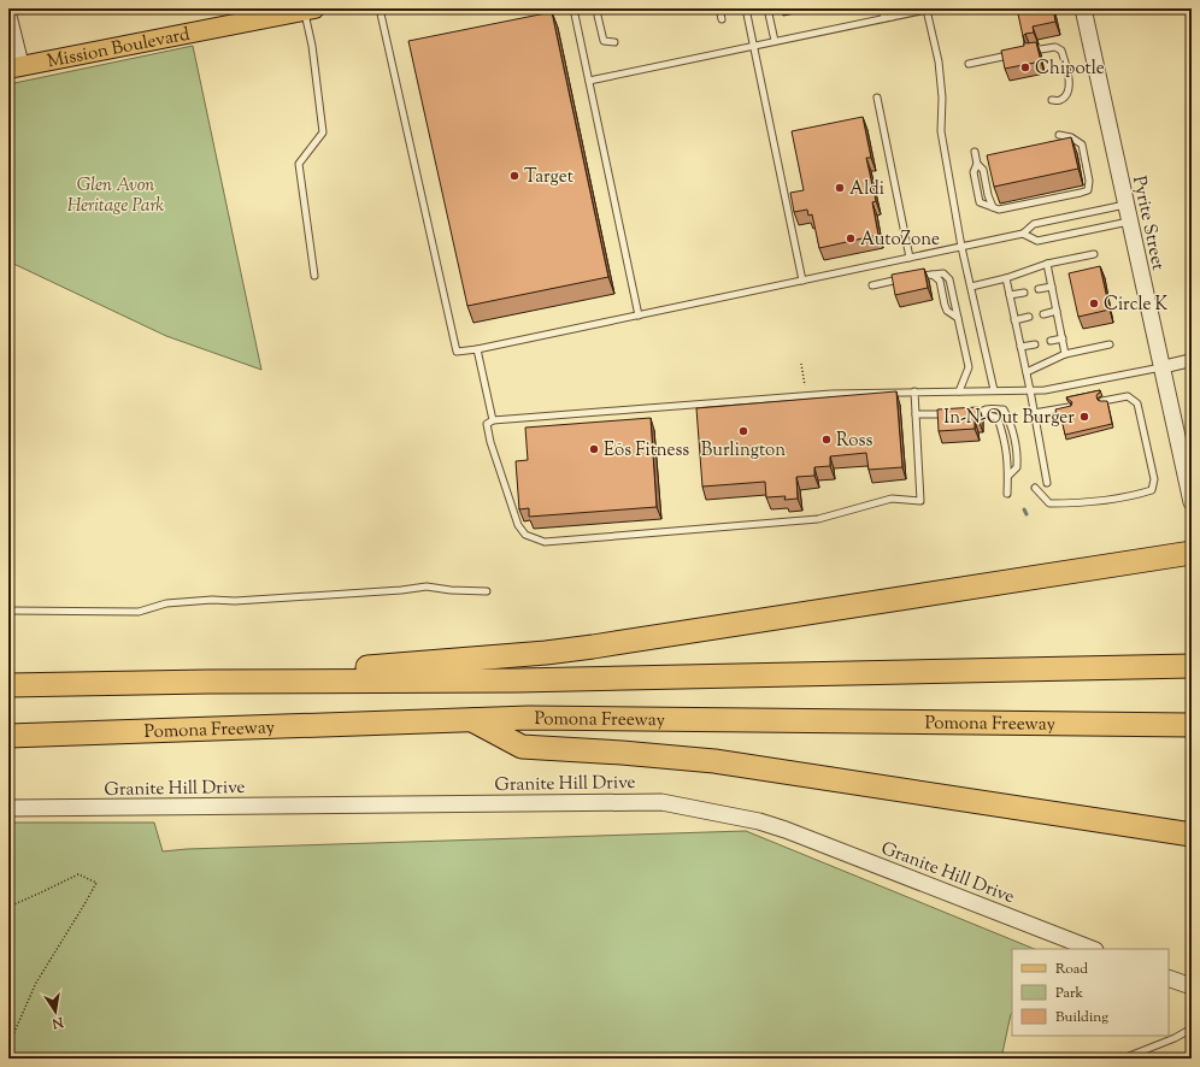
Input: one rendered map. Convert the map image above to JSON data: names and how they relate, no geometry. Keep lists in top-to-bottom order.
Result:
{
  "streets": {
    "highway": ["Pomona Freeway"],
    "main road": ["Mission Boulevard"],
    "street": ["Pyrite Street", "Granite Hill Drive"]
  },
  "parks": ["Glen Avon Heritage Park"],
  "places": [
    "Chipotle",
    "Target",
    "Aldi",
    "AutoZone",
    "Circle K",
    "In-N-Out Burger",
    "Burlington",
    "Ross",
    "Eōs Fitness"
  ],
  "legend": ["Road", "Park", "Building"],
  "north": "bottom"
}
